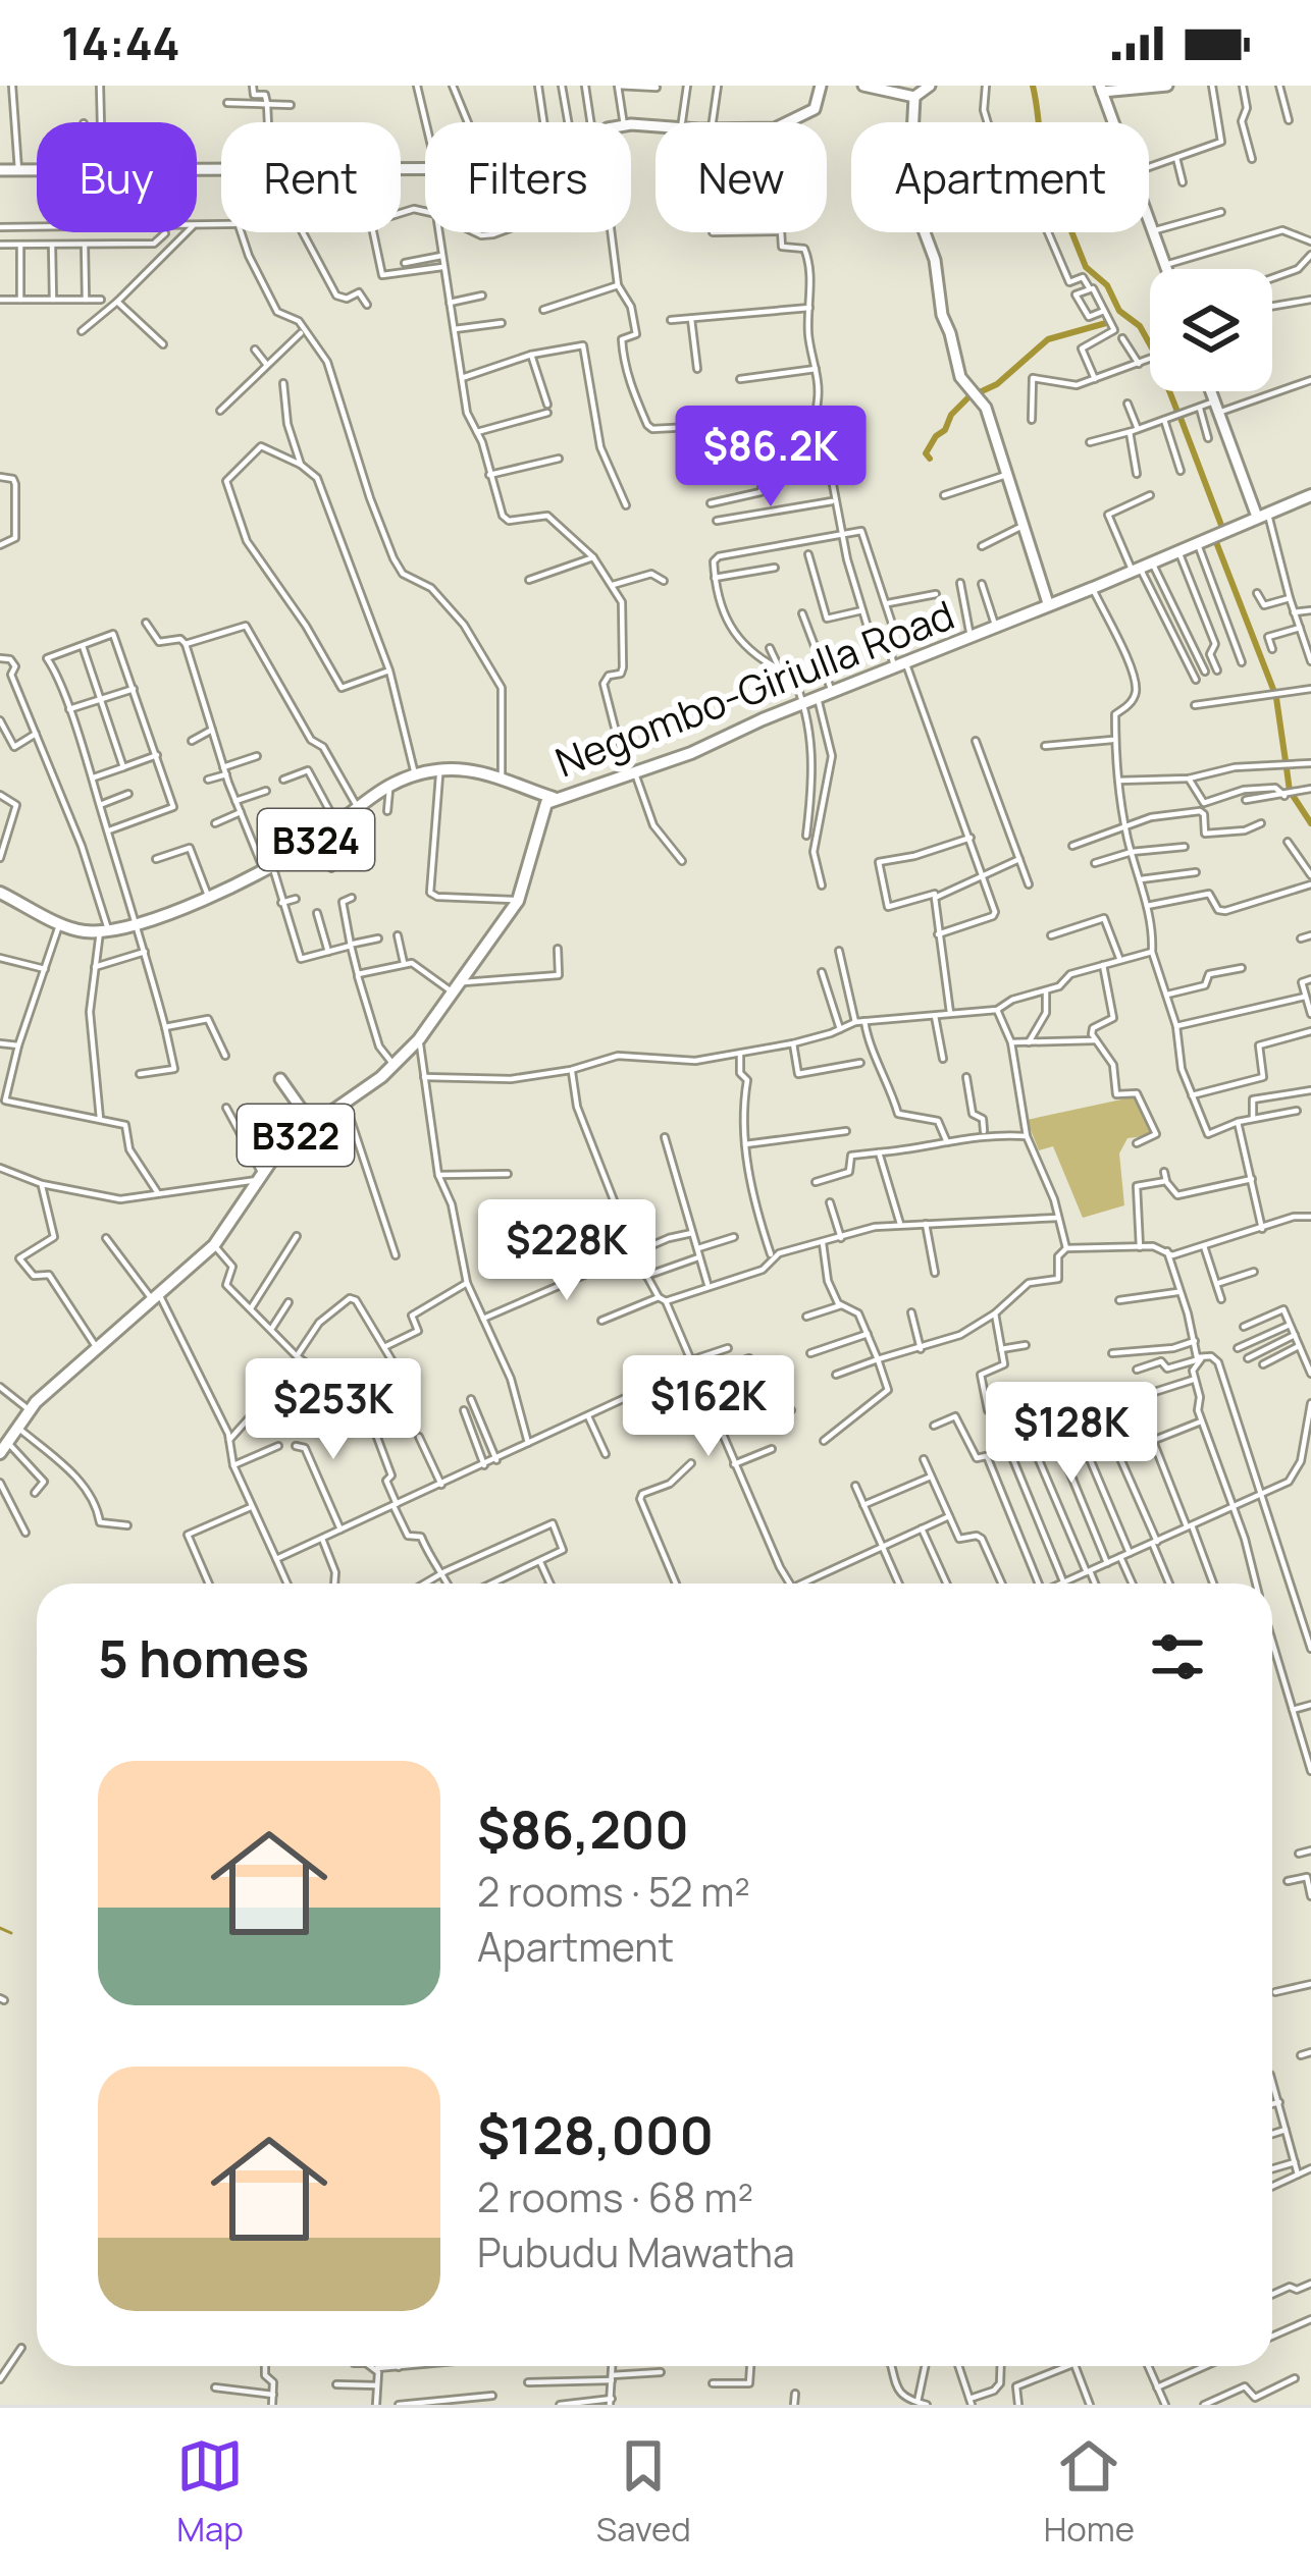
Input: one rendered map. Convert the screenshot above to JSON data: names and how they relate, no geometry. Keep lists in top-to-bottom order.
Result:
{
  "streets": {
    "main road": ["Negombo-Giriulla Road", "B324", "B322"]
  },
  "crossings": [
    ["Negombo-Giriulla Road", "B324"]
  ],
  "page": {
    "status": "14:44",
    "chip": [
      "Buy",
      "Rent",
      "Filters",
      "New",
      "Apartment"
    ],
    "price": [
      "$86.2K",
      "$228K",
      "$162K",
      "$253K",
      "$128K"
    ],
    "heading": "5 homes",
    "list": [
      {
        "name": "$86,200",
        "note": "2 rooms · 52 m² · Apartment"
      },
      {
        "name": "$128,000",
        "note": "2 rooms · 68 m² · Pubudu Mawatha"
      }
    ],
    "tabs": ["Map", "Saved", "Home"]
  }
}
